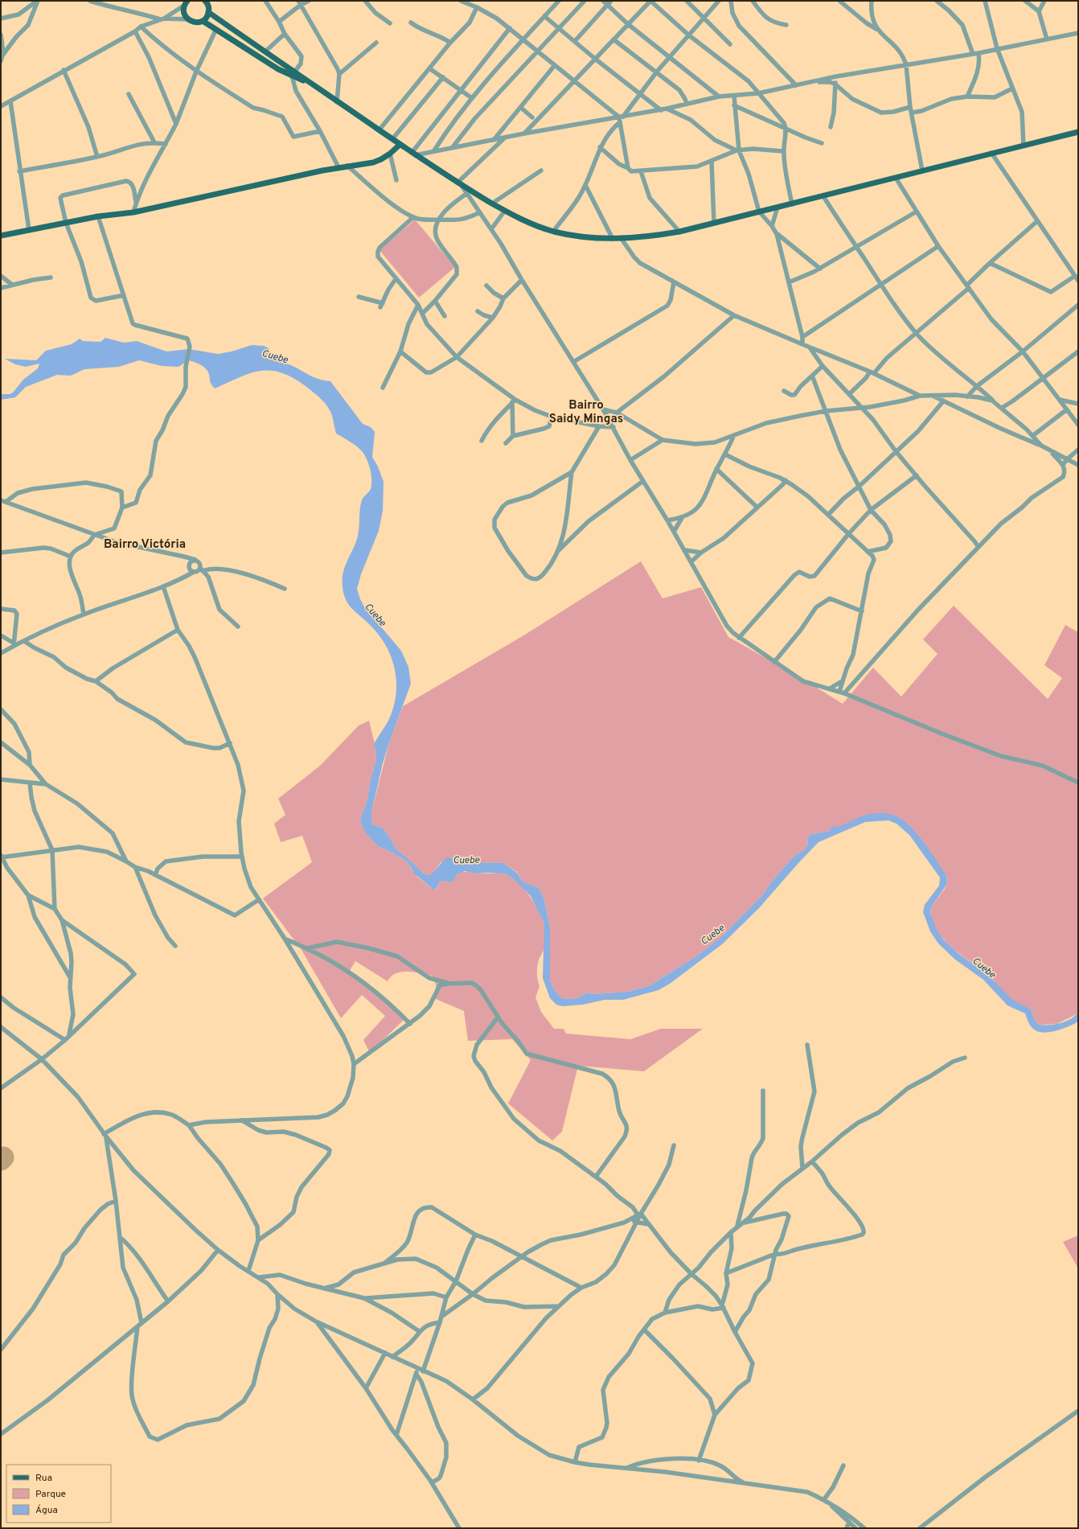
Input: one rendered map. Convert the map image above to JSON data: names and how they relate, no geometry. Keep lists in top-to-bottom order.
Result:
{
  "districts": ["Bairro Saidy Mingas", "Bairro Victória"],
  "water": ["Cuebe"],
  "legend": ["Rua", "Parque", "Água"]
}
